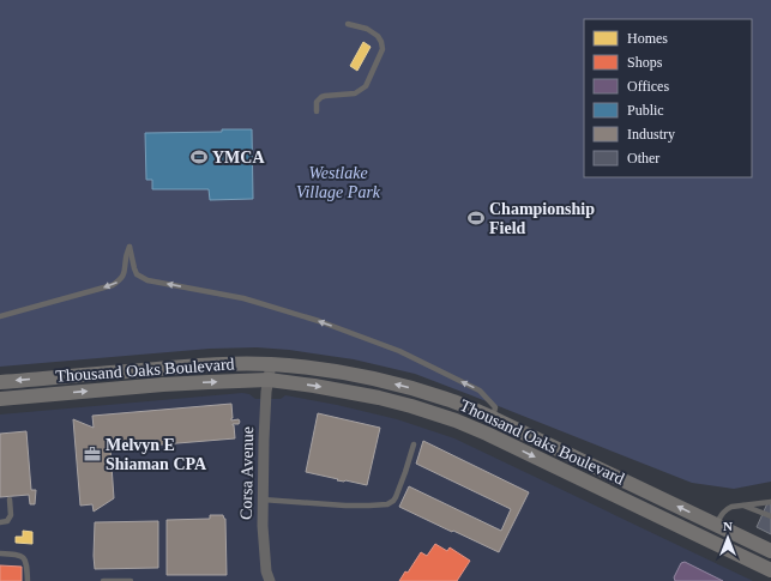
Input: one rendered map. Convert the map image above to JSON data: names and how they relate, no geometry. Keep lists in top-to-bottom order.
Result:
{
  "streets": {
    "main road": ["Thousand Oaks Boulevard"],
    "street": ["Corsa Avenue"]
  },
  "crossings": [
    ["Thousand Oaks Boulevard", "Corsa Avenue"]
  ],
  "parks": ["Westlake Village Park"],
  "places": {
    "sports": ["YMCA", "Championship Field"],
    "office": ["Melvyn E Shiaman CPA"]
  },
  "legend": [
    "Homes",
    "Shops",
    "Offices",
    "Public",
    "Industry",
    "Other"
  ],
  "north": "top"
}
